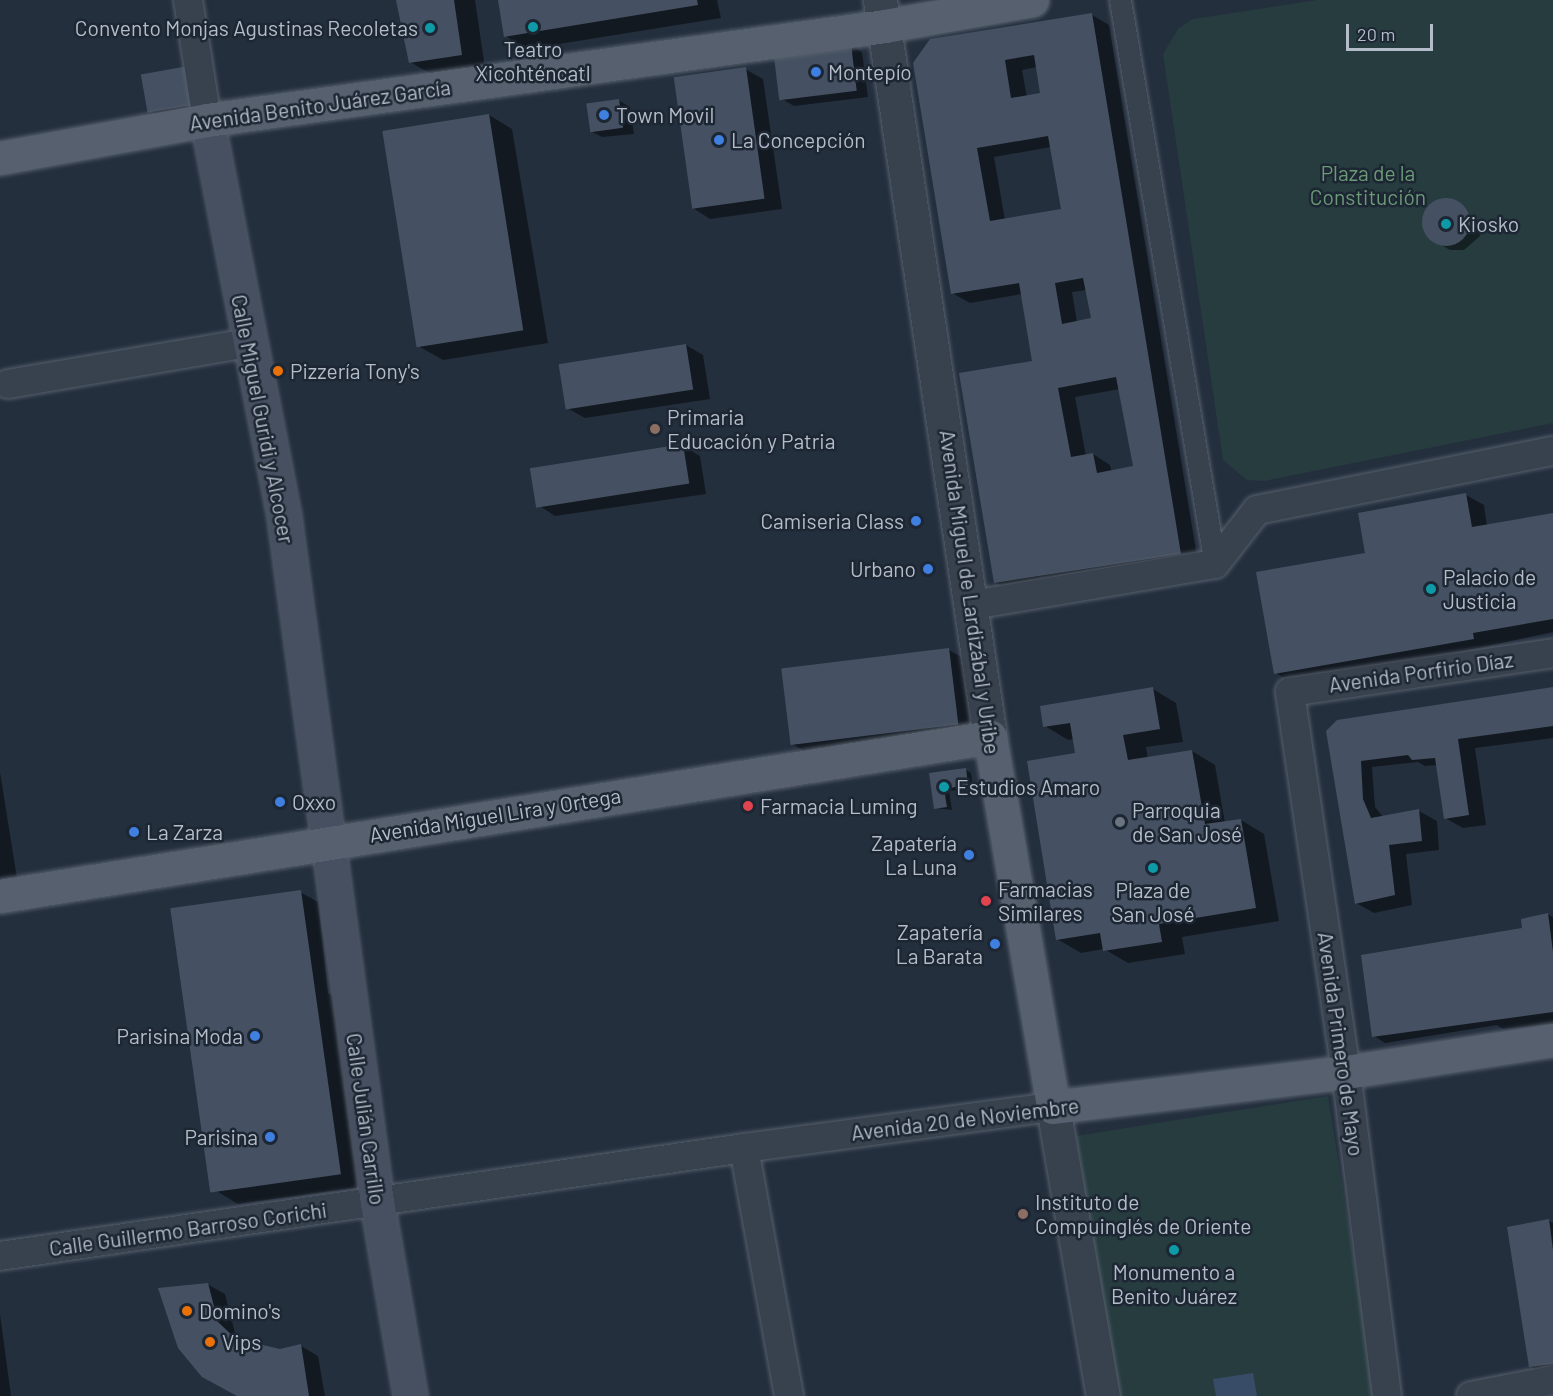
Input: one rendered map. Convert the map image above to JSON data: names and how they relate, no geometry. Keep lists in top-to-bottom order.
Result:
{
  "streets": {
    "main road": [
      "Avenida Benito Juárez García",
      "Calle Miguel Guridi y Alcocer",
      "Avenida Miguel de Lardizábal y Uribe",
      "Avenida Miguel Lira y Ortega",
      "Calle Julián Carrillo",
      "Avenida 20 de Noviembre"
    ],
    "street": ["Avenida Porfirio Díaz", "Avenida Primero de Mayo", "Calle Guillermo Barroso Corichi"]
  },
  "crossings": [
    ["Avenida Benito Juárez García", "Calle Miguel Guridi y Alcocer"],
    ["Avenida Benito Juárez García", "Avenida Miguel de Lardizábal y Uribe"],
    ["Calle Miguel Guridi y Alcocer", "Avenida Miguel Lira y Ortega"],
    ["Calle Miguel Guridi y Alcocer", "Calle Julián Carrillo"],
    ["Avenida Miguel de Lardizábal y Uribe", "Avenida Miguel Lira y Ortega"],
    ["Avenida Miguel de Lardizábal y Uribe", "Avenida 20 de Noviembre"],
    ["Avenida Porfirio Díaz", "Avenida Primero de Mayo"],
    ["Avenida Miguel Lira y Ortega", "Calle Julián Carrillo"],
    ["Avenida Primero de Mayo", "Avenida 20 de Noviembre"],
    ["Calle Julián Carrillo", "Avenida 20 de Noviembre"],
    ["Calle Julián Carrillo", "Calle Guillermo Barroso Corichi"],
    ["Avenida 20 de Noviembre", "Calle Guillermo Barroso Corichi"]
  ],
  "parks": ["Plaza de la Constitución"],
  "places": [
    "Teatro Xicohténcatl",
    "Convento Monjas Agustinas Recoletas",
    "Montepío",
    "Town Movil",
    "La Concepción",
    "Kiosko",
    "Pizzería Tony's",
    "Primaria Educación y Patria",
    "Camiseria Class",
    "Urbano",
    "Palacio de Justicia",
    "Estudios Amaro",
    "Oxxo",
    "Farmacia Luming",
    "Parroquia de San José",
    "La Zarza",
    "Zapatería La Luna",
    "Plaza de San José",
    "Farmacias Similares",
    "Zapatería La Barata",
    "Parisina Moda",
    "Parisina",
    "Instituto de Compuinglés de Oriente",
    "Monumento a Benito Juárez",
    "Domino's",
    "Vips"
  ],
  "scale_bar": "20 m"
}
